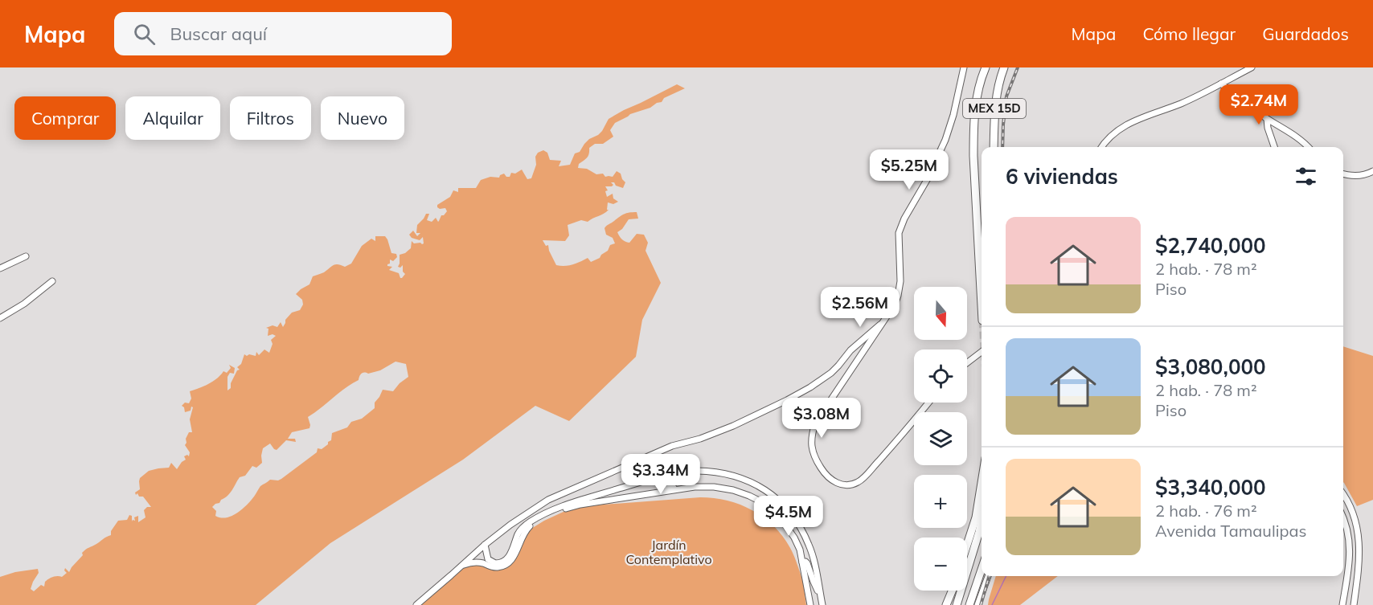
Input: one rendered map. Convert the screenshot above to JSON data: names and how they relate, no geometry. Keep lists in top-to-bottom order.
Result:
{
  "streets": {
    "highway": ["MEX 15D"]
  },
  "parks": ["Jardín Contemplativo"],
  "north": "bottom",
  "page": {
    "header": "Mapa",
    "search": "Buscar aquí",
    "nav": ["Mapa", "Cómo llegar", "Guardados"],
    "price": [
      "$2.74M",
      "$5.25M",
      "$2.56M",
      "$3.08M",
      "$3.34M",
      "$4.5M"
    ],
    "chip": [
      "Comprar",
      "Alquilar",
      "Filtros",
      "Nuevo"
    ],
    "heading": "6 viviendas",
    "list": [
      {
        "name": "$2,740,000",
        "note": "2 hab. · 78 m² · Piso"
      },
      {
        "name": "$3,080,000",
        "note": "2 hab. · 78 m² · Piso"
      },
      {
        "name": "$3,340,000",
        "note": "2 hab. · 76 m² · Avenida Tamaulipas"
      }
    ],
    "map_buttons": ["+", "−"]
  }
}
